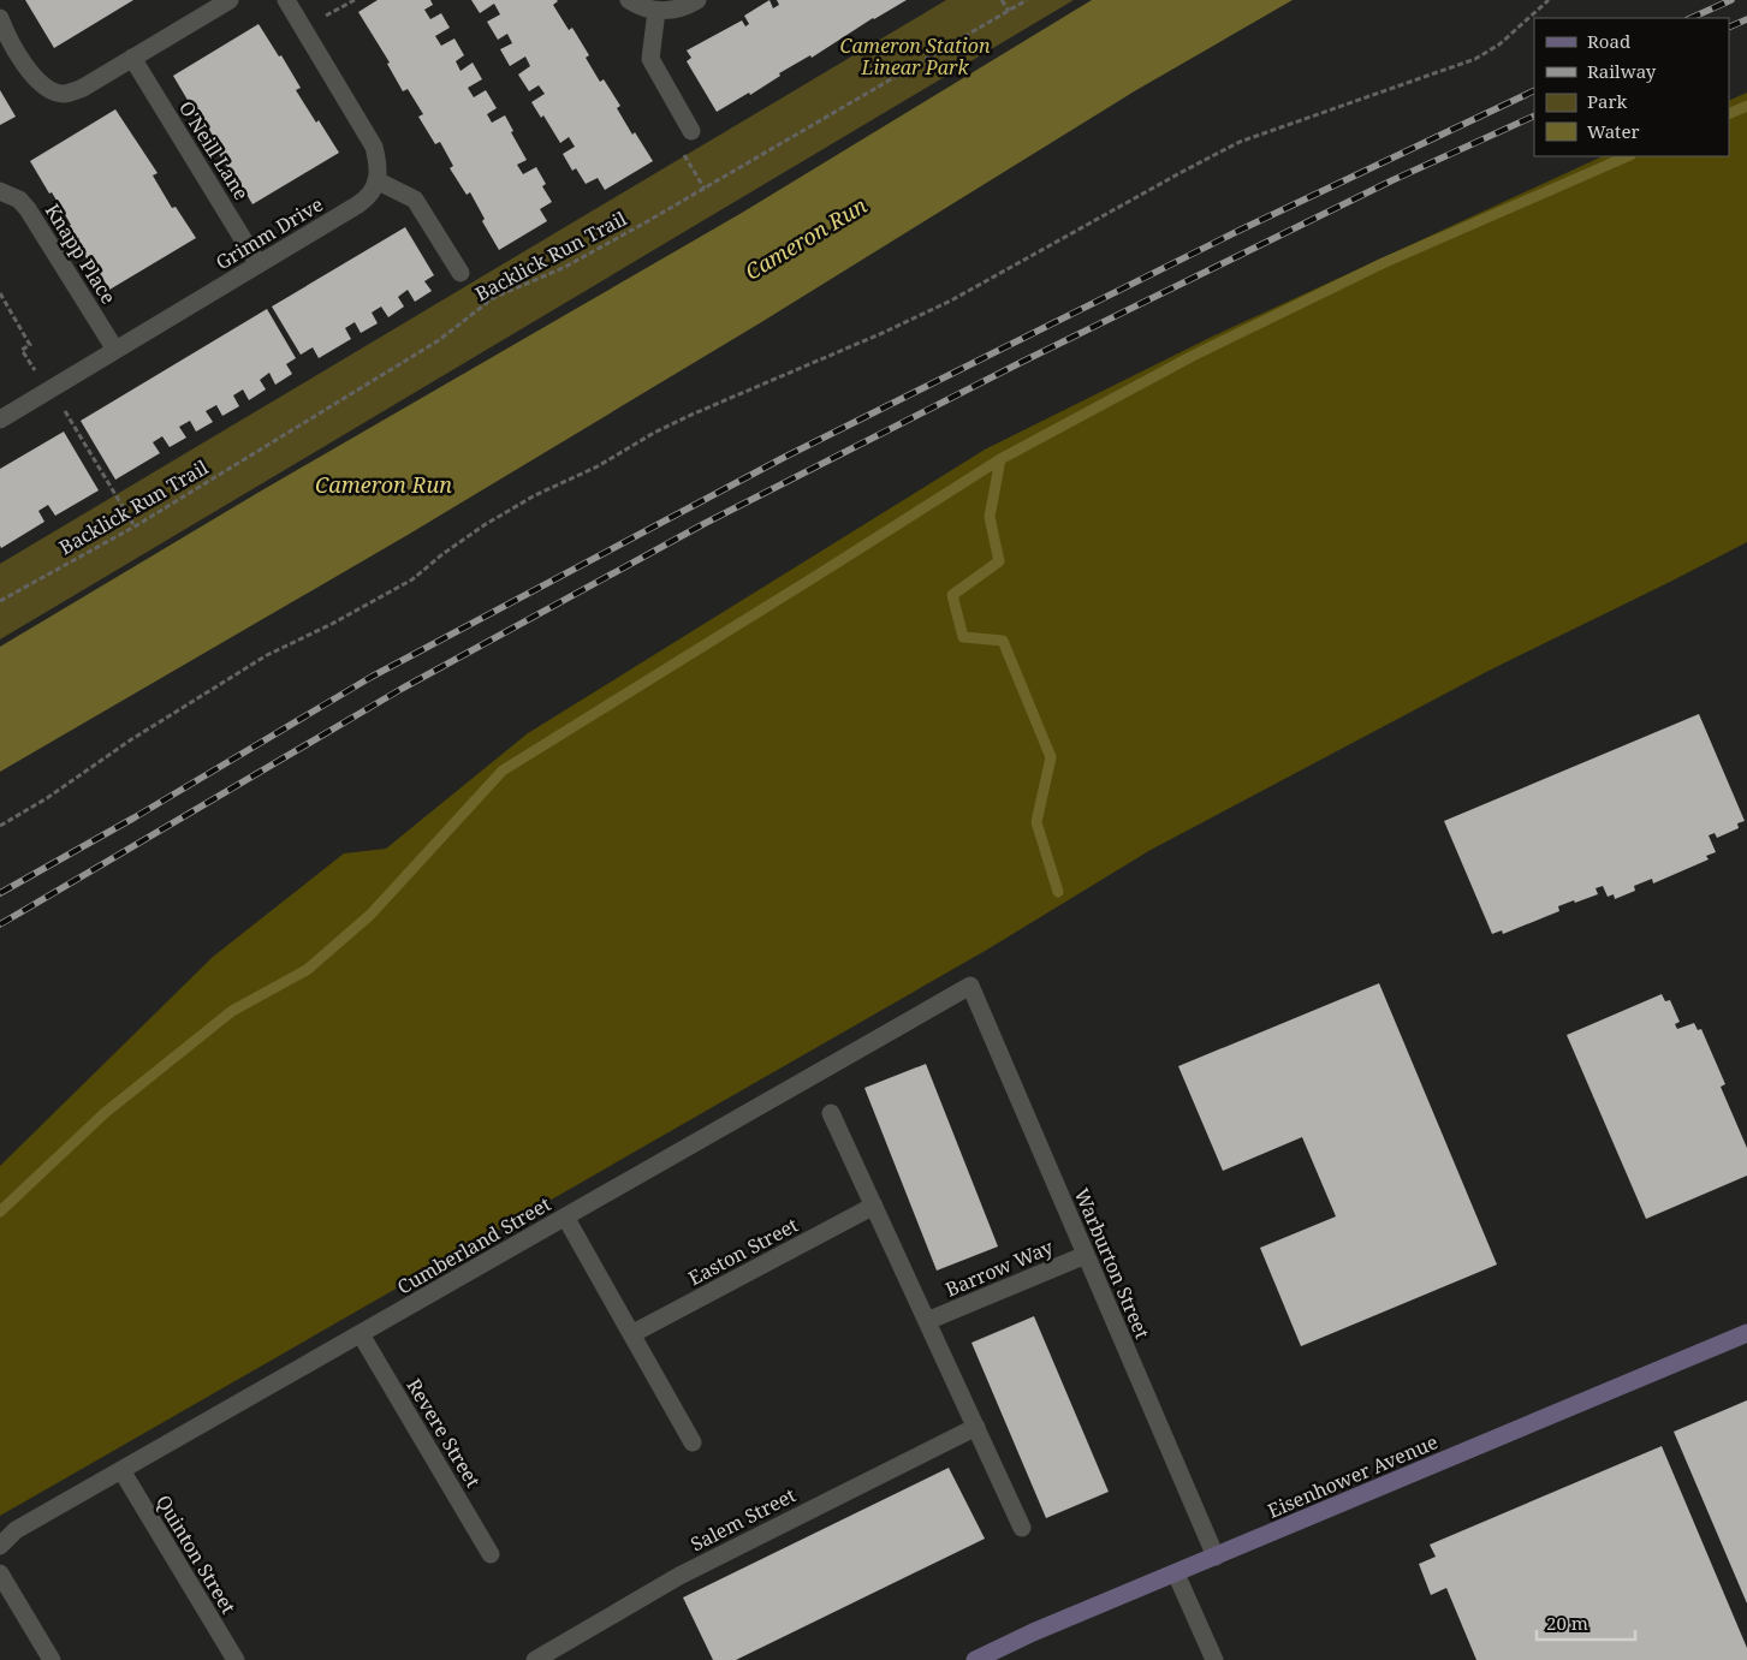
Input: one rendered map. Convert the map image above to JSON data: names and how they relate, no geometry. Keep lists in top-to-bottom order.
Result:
{
  "streets": {
    "main road": ["Eisenhower Avenue"],
    "street": [
      "O'Neill Lane",
      "Grimm Drive",
      "Knapp Place",
      "Cumberland Street",
      "Easton Street",
      "Warburton Street",
      "Barrow Way",
      "Revere Street",
      "Salem Street",
      "Quinton Street"
    ],
    "path": ["Backlick Run Trail"]
  },
  "crossings": [
    ["O'Neill Lane", "Grimm Drive"],
    ["Grimm Drive", "Knapp Place"],
    ["Cumberland Street", "Warburton Street"],
    ["Cumberland Street", "Revere Street"],
    ["Cumberland Street", "Quinton Street"],
    ["Warburton Street", "Barrow Way"],
    ["Warburton Street", "Eisenhower Avenue"]
  ],
  "water": ["Cameron Run"],
  "parks": ["Cameron Station Linear Park"],
  "legend": [
    "Road",
    "Railway",
    "Park",
    "Water"
  ],
  "scale_bar": "20 m"
}
